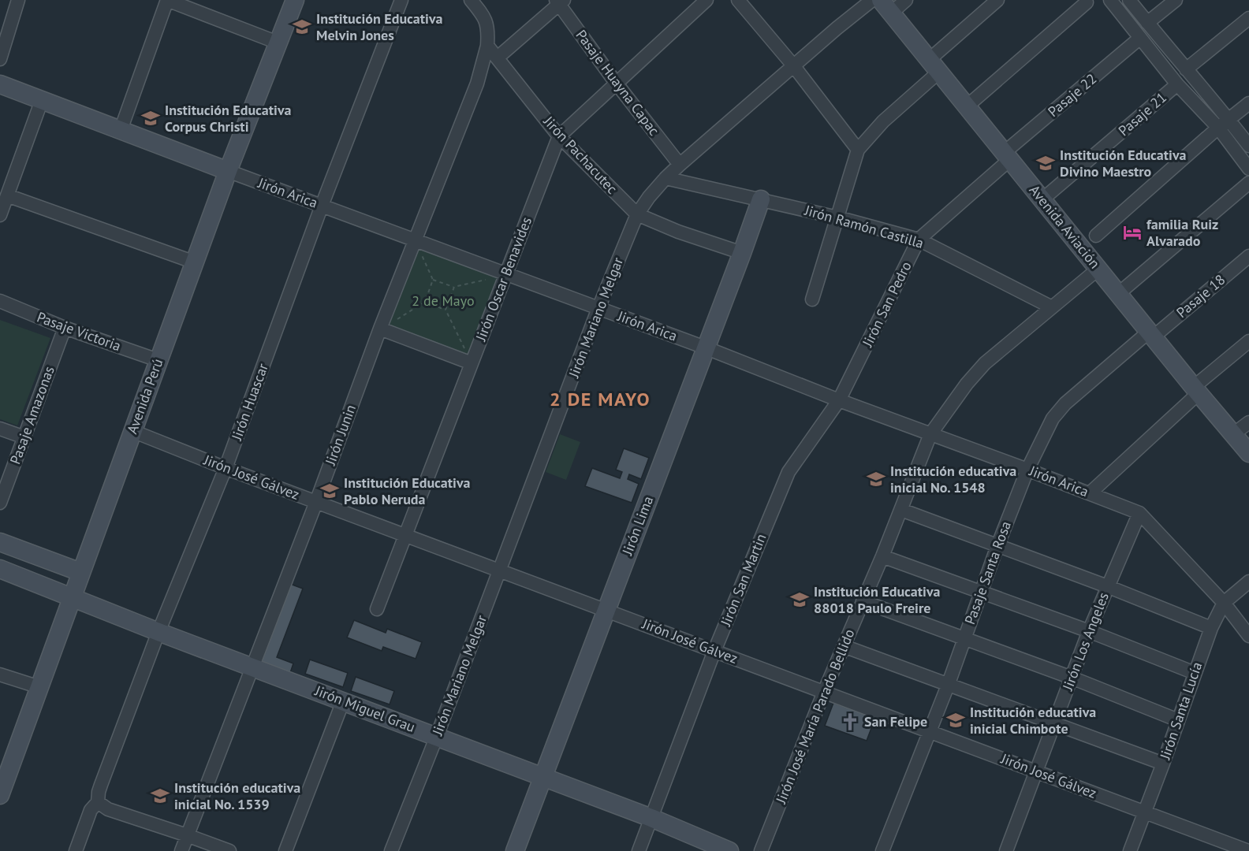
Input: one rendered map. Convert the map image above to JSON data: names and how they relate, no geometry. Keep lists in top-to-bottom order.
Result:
{
  "streets": {
    "street": [
      "Pasaje Huayna Capac",
      "Pasaje 22",
      "Pasaje 21",
      "Jirón Pachacutec",
      "Jirón Arica",
      "Jirón Ramón Castilla",
      "Avenida Aviación",
      "Jirón Oscar Benavides",
      "Pasaje 18",
      "Jirón San Pedro",
      "Jirón Mariano Melgar",
      "Pasaje Victoria",
      "Avenida Perú",
      "Jirón Huascar",
      "Pasaje Amazonas",
      "Jirón Junin",
      "Jirón José Gálvez",
      "Jirón Lima",
      "Pasaje Santa Rosa",
      "Jirón San Martin",
      "Jirón Los Angeles",
      "Jirón Miguel Grau",
      "Jirón Santa Lucía",
      "Jirón José María Parado Bellido"
    ]
  },
  "crossings": [
    ["Pasaje Huayna Capac", "Jirón Oscar Benavides"],
    ["Pasaje Huayna Capac", "Jirón Mariano Melgar"],
    ["Pasaje 22", "Avenida Aviación"],
    ["Pasaje 22", "Jirón San Pedro"],
    ["Pasaje 21", "Avenida Aviación"],
    ["Jirón Pachacutec", "Jirón Oscar Benavides"],
    ["Jirón Pachacutec", "Jirón Mariano Melgar"],
    ["Jirón Pachacutec", "Jirón Junin"],
    ["Jirón Pachacutec", "Jirón Lima"],
    ["Jirón Arica", "Jirón Oscar Benavides"],
    ["Jirón Arica", "Jirón San Pedro"],
    ["Jirón Arica", "Jirón Mariano Melgar"],
    ["Jirón Arica", "Avenida Perú"],
    ["Jirón Arica", "Jirón Huascar"],
    ["Jirón Arica", "Jirón Junin"],
    ["Jirón Arica", "Jirón Lima"],
    ["Jirón Arica", "Pasaje Santa Rosa"],
    ["Jirón Arica", "Jirón San Martin"],
    ["Jirón Arica", "Jirón Los Angeles"],
    ["Jirón Arica", "Jirón Santa Lucía"],
    ["Jirón Arica", "Jirón José María Parado Bellido"],
    ["Jirón Ramón Castilla", "Jirón San Pedro"],
    ["Jirón Ramón Castilla", "Jirón Mariano Melgar"],
    ["Jirón Ramón Castilla", "Jirón Lima"],
    ["Jirón Ramón Castilla", "Jirón José María Parado Bellido"],
    ["Avenida Aviación", "Pasaje 18"],
    ["Avenida Aviación", "Jirón San Pedro"],
    ["Avenida Aviación", "Pasaje Santa Rosa"],
    ["Avenida Aviación", "Jirón José María Parado Bellido"],
    ["Jirón Oscar Benavides", "Jirón José Gálvez"],
    ["Pasaje 18", "Pasaje Santa Rosa"],
    ["Jirón San Pedro", "Jirón San Martin"],
    ["Jirón Mariano Melgar", "Jirón José Gálvez"],
    ["Jirón Mariano Melgar", "Jirón Miguel Grau"],
    ["Pasaje Victoria", "Avenida Perú"],
    ["Pasaje Victoria", "Pasaje Amazonas"],
    ["Avenida Perú", "Jirón José Gálvez"],
    ["Avenida Perú", "Jirón Miguel Grau"],
    ["Jirón Huascar", "Jirón José Gálvez"],
    ["Jirón Huascar", "Jirón Miguel Grau"],
    ["Jirón Junin", "Jirón José Gálvez"],
    ["Jirón Junin", "Jirón Miguel Grau"],
    ["Jirón José Gálvez", "Jirón Lima"],
    ["Jirón José Gálvez", "Pasaje Santa Rosa"],
    ["Jirón José Gálvez", "Jirón San Martin"],
    ["Jirón José Gálvez", "Jirón Los Angeles"],
    ["Jirón José Gálvez", "Jirón Santa Lucía"],
    ["Jirón José Gálvez", "Jirón José María Parado Bellido"],
    ["Jirón Lima", "Jirón Miguel Grau"],
    ["Jirón San Martin", "Jirón Miguel Grau"]
  ],
  "districts": ["2 DE MAYO"],
  "parks": ["2 de Mayo"],
  "places": {
    "school or university": [
      "Institución Educativa Melvin Jones",
      "Institución Educativa Corpus Christi",
      "Institución Educativa Divino Maestro",
      "Institución educativa inicial No. 1548",
      "Institución Educativa Pablo Neruda",
      "Institución Educativa 88018 Paulo Freire",
      "Institución educativa inicial Chimbote",
      "Institución educativa inicial No. 1539"
    ],
    "hotel": ["familia Ruiz Alvarado"],
    "church": ["San Felipe"]
  }
}
